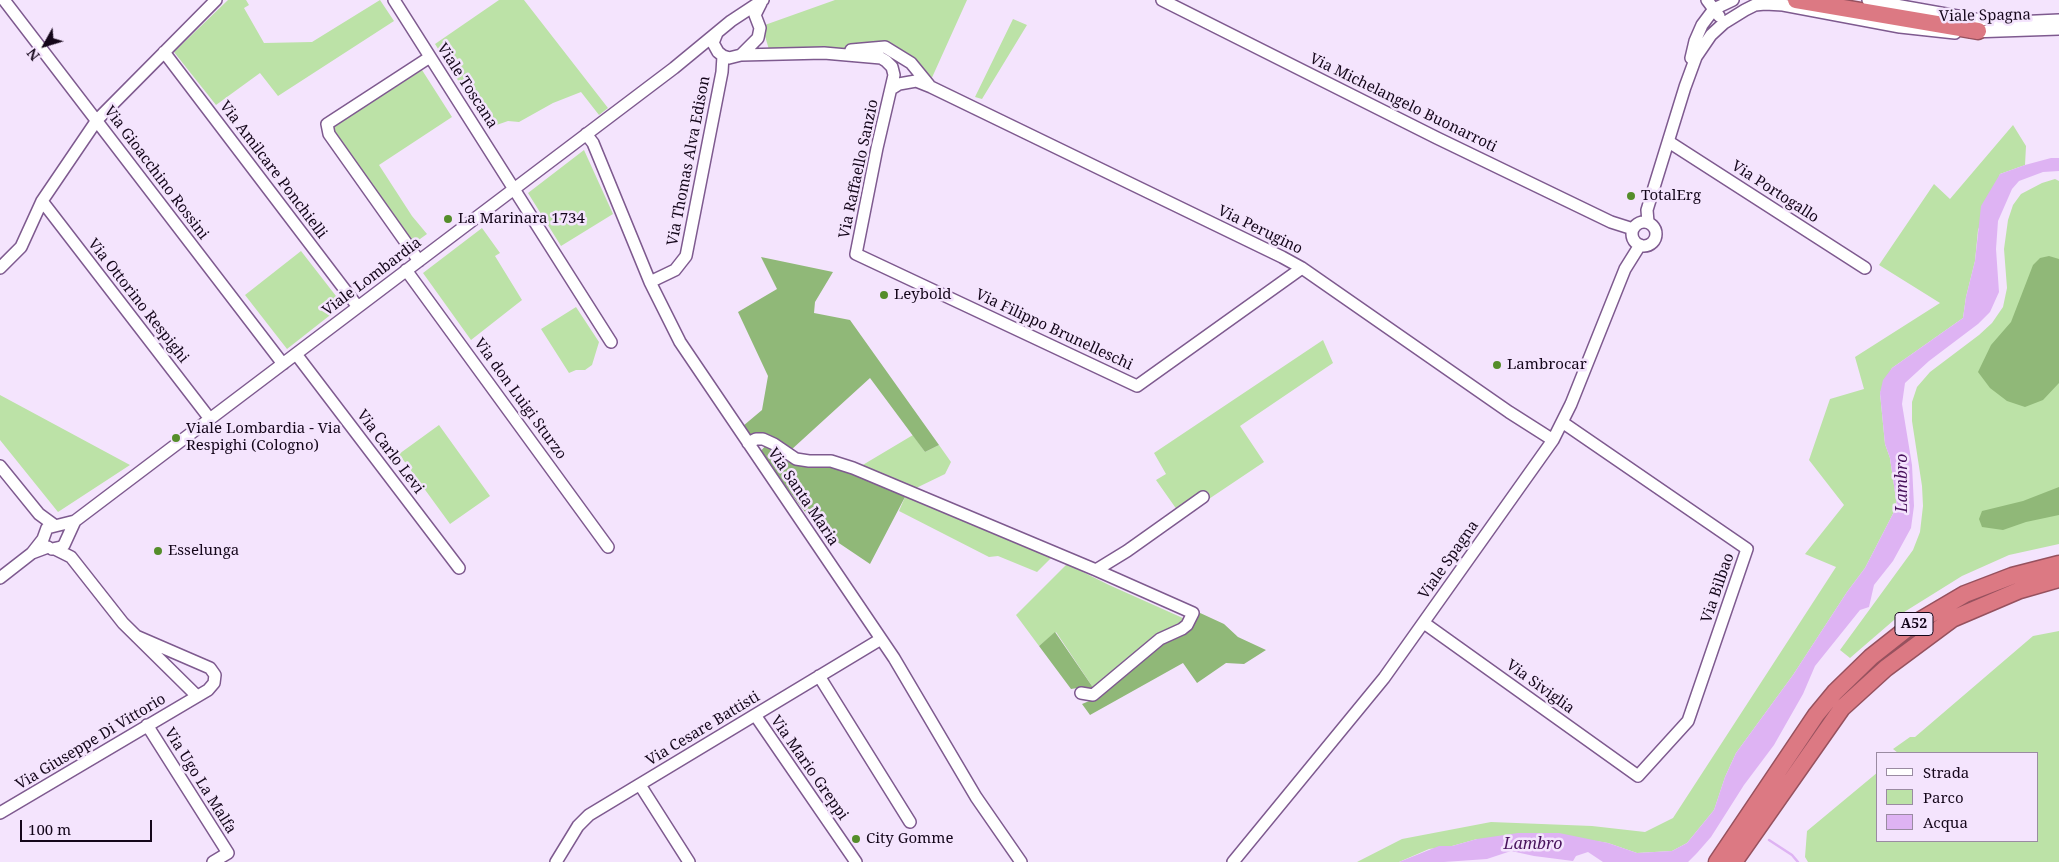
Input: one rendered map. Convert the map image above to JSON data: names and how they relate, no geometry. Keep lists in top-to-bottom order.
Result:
{
  "streets": {
    "highway": ["A52"],
    "street": [
      "Viale Spagna",
      "Viale Toscana",
      "Via Michelangelo Buonarroti",
      "Via Thomas Alva Edison",
      "Via Raffaello Sanzio",
      "Via Amilcare Ponchielli",
      "Via Gioacchino Rossini",
      "Via Portogallo",
      "Via Perugino",
      "Viale Lombardia",
      "Via Ottorino Respighi",
      "Via Filippo Brunelleschi",
      "Via don Luigi Sturzo",
      "Via Carlo Levi",
      "Via Santa Maria",
      "Via Bilbao",
      "Via Siviglia",
      "Via Cesare Battisti",
      "Via Giuseppe Di Vittorio",
      "Via Mario Greppi",
      "Via Ugo La Malfa"
    ]
  },
  "crossings": [
    ["Viale Spagna", "Via Michelangelo Buonarroti"],
    ["Viale Spagna", "Via Portogallo"],
    ["Viale Spagna", "Via Perugino"],
    ["Viale Spagna", "Via Bilbao"],
    ["Viale Spagna", "Via Siviglia"],
    ["Viale Toscana", "Viale Lombardia"],
    ["Via Thomas Alva Edison", "Via Perugino"],
    ["Via Thomas Alva Edison", "Viale Lombardia"],
    ["Via Thomas Alva Edison", "Via Santa Maria"],
    ["Via Raffaello Sanzio", "Via Perugino"],
    ["Via Raffaello Sanzio", "Via Filippo Brunelleschi"],
    ["Via Amilcare Ponchielli", "Viale Lombardia"],
    ["Via Gioacchino Rossini", "Viale Lombardia"],
    ["Via Perugino", "Viale Lombardia"],
    ["Via Perugino", "Via Filippo Brunelleschi"],
    ["Viale Lombardia", "Via Ottorino Respighi"],
    ["Viale Lombardia", "Via don Luigi Sturzo"],
    ["Viale Lombardia", "Via Carlo Levi"],
    ["Viale Lombardia", "Via Santa Maria"],
    ["Via Santa Maria", "Via Cesare Battisti"],
    ["Via Bilbao", "Via Siviglia"],
    ["Via Cesare Battisti", "Via Mario Greppi"],
    ["Via Giuseppe Di Vittorio", "Via Ugo La Malfa"]
  ],
  "water": ["Lambro"],
  "places": [
    "TotalErg",
    "La Marinara 1734",
    "Leybold",
    "Lambrocar",
    "Viale Lombardia - Via Respighi (Cologno)",
    "Esselunga",
    "City Gomme"
  ],
  "legend": ["Strada", "Parco", "Acqua"],
  "scale_bar": "100 m",
  "north": "bottom left"
}
